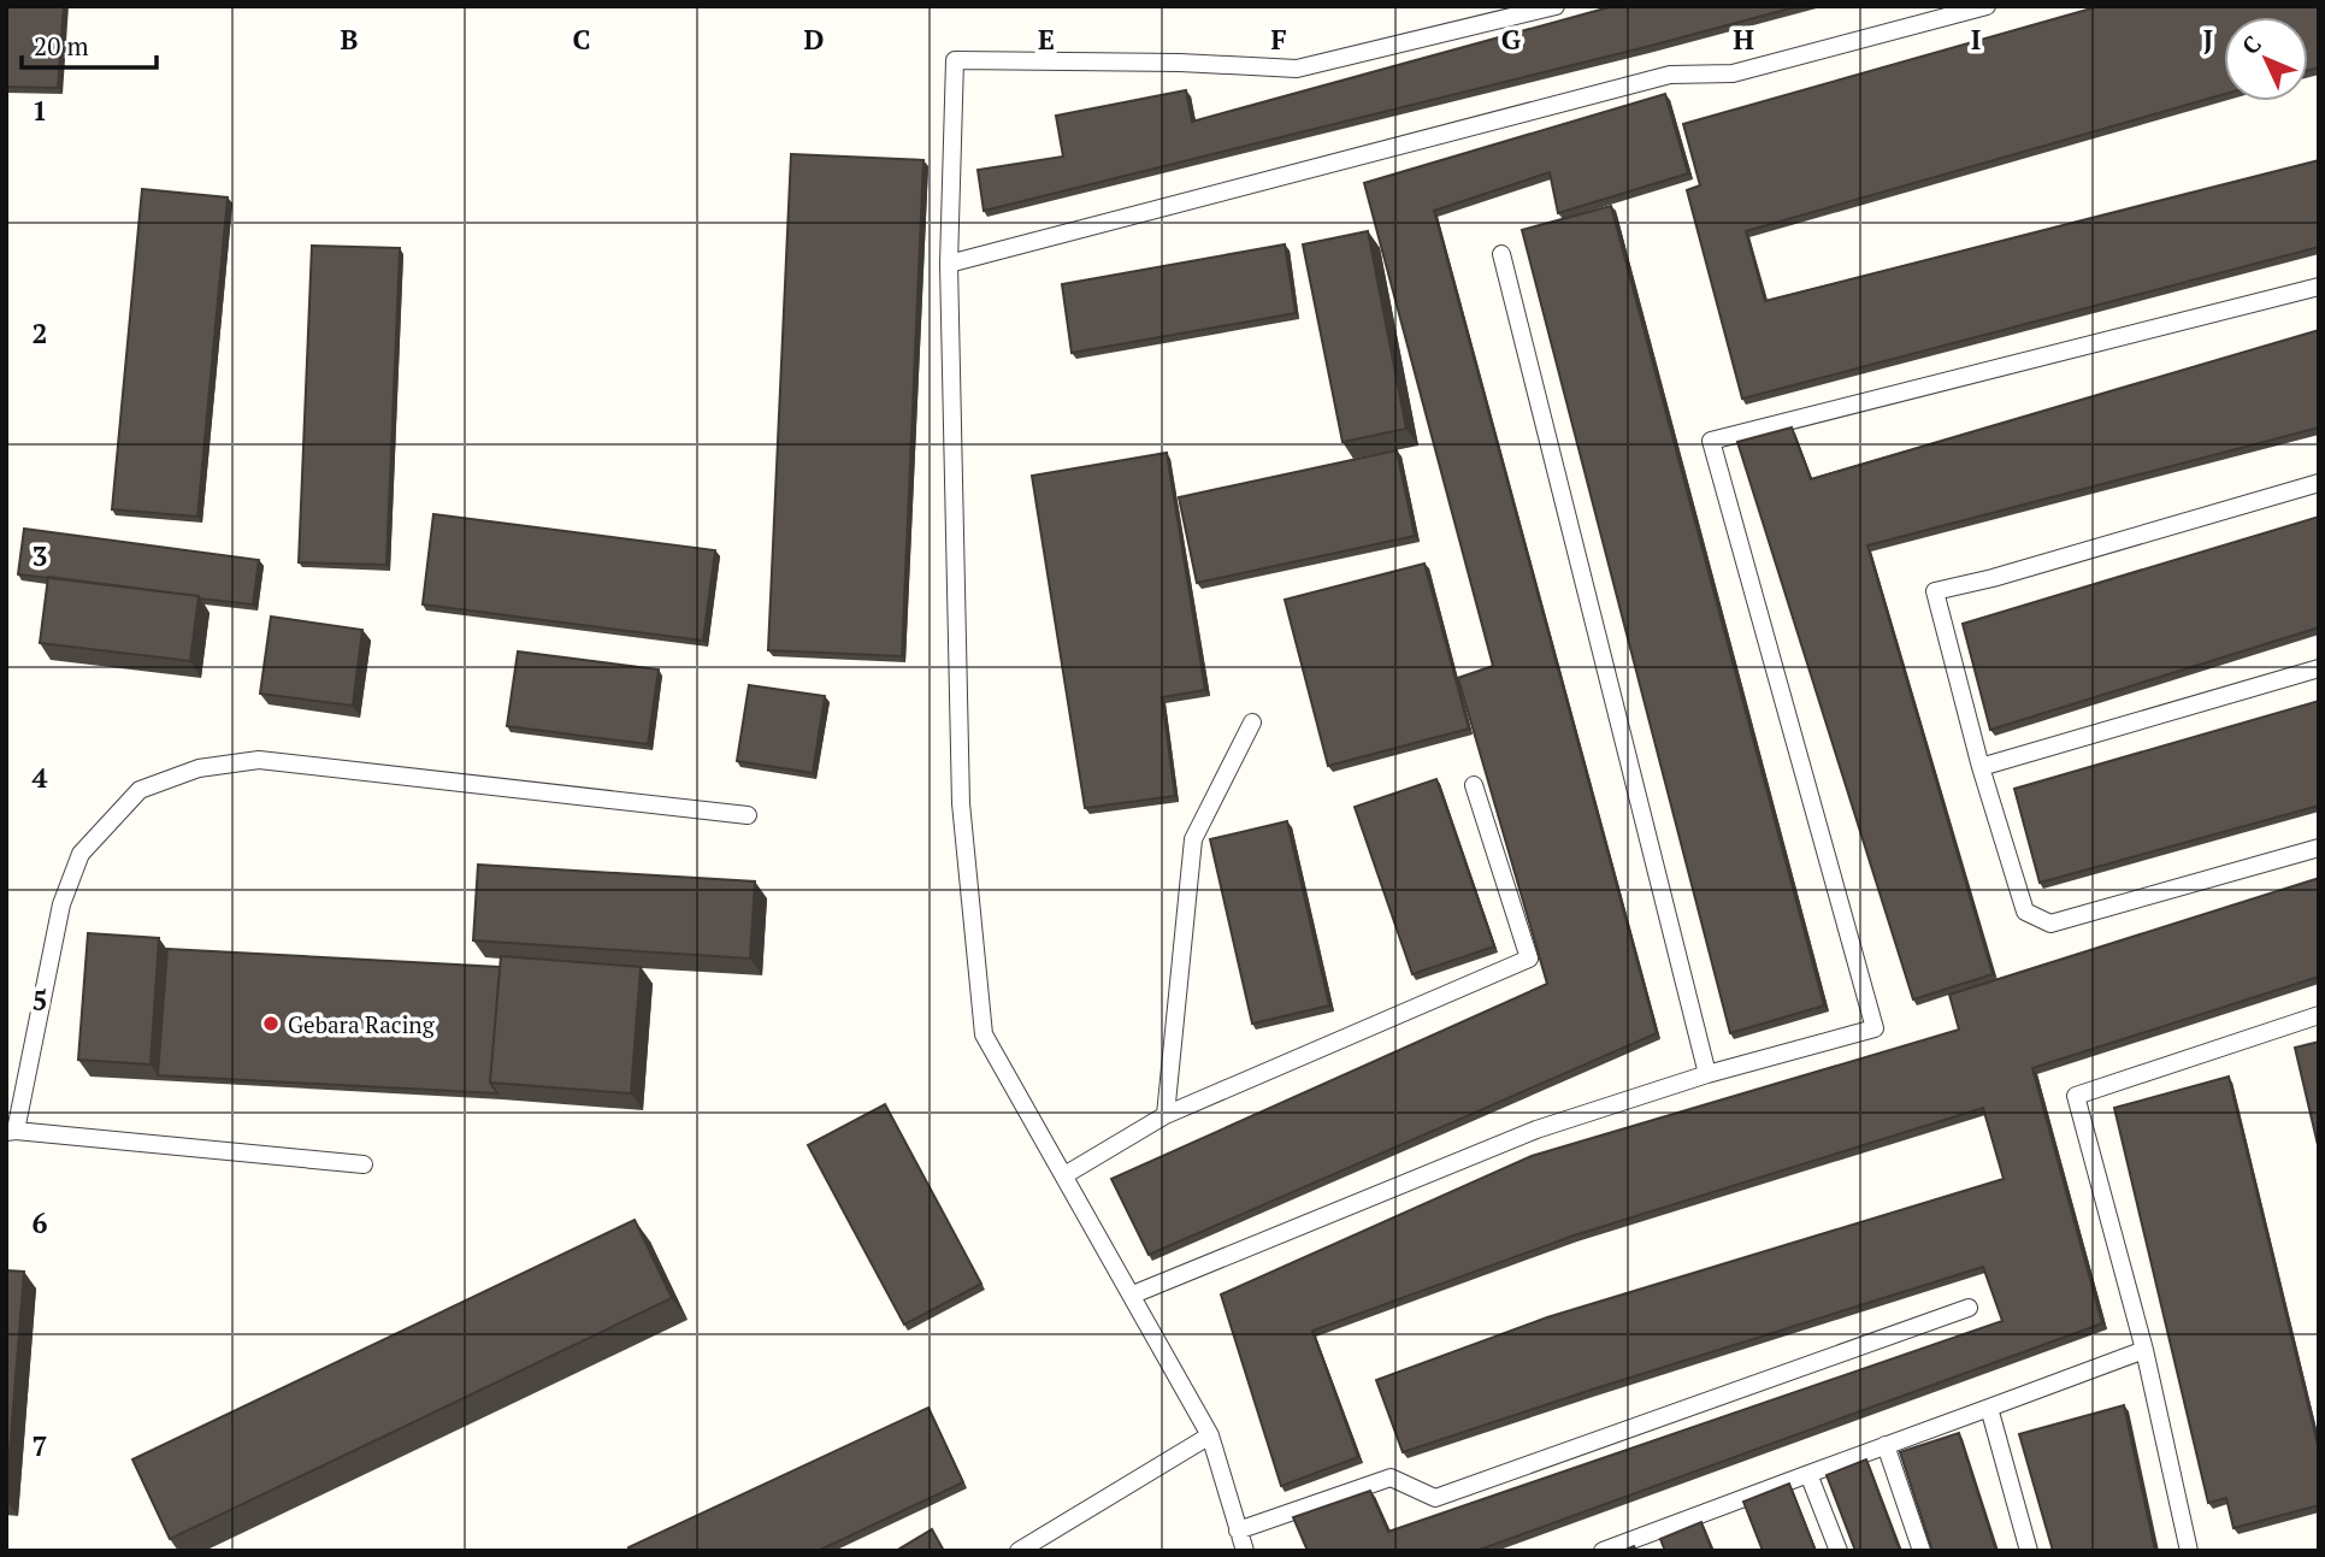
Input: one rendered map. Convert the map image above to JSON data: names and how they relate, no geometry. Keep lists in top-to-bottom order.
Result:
{
  "places": ["Gebara Racing"],
  "scale_bar": "20 m",
  "north": "top left",
  "grid": {
    "columns": [
      "B",
      "C",
      "D",
      "E",
      "F",
      "G",
      "H",
      "I",
      "J"
    ],
    "rows": [
      "1",
      "2",
      "3",
      "4",
      "5",
      "6",
      "7"
    ]
  }
}
